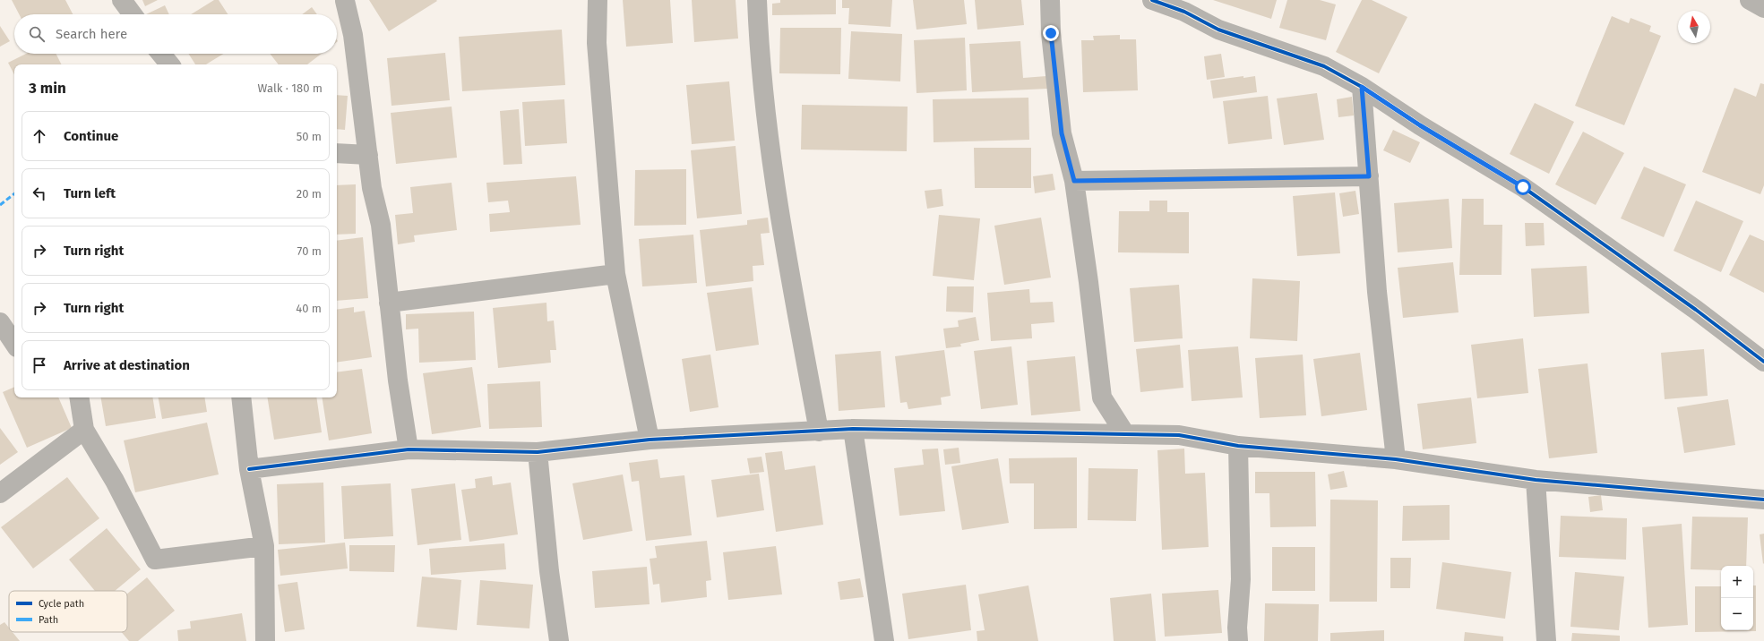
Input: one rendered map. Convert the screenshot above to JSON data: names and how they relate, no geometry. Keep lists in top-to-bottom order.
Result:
{
  "legend": ["Cycle path", "Path"],
  "north": "top",
  "page": {
    "search": "Search here",
    "heading": ["3 min", "Walk · 180 m"],
    "list": [
      ["Continue", "50 m"],
      ["Turn left", "20 m"],
      ["Turn right", "70 m"],
      ["Turn right", "40 m"],
      "Arrive at destination"
    ],
    "map_buttons": ["+", "−"]
  }
}
